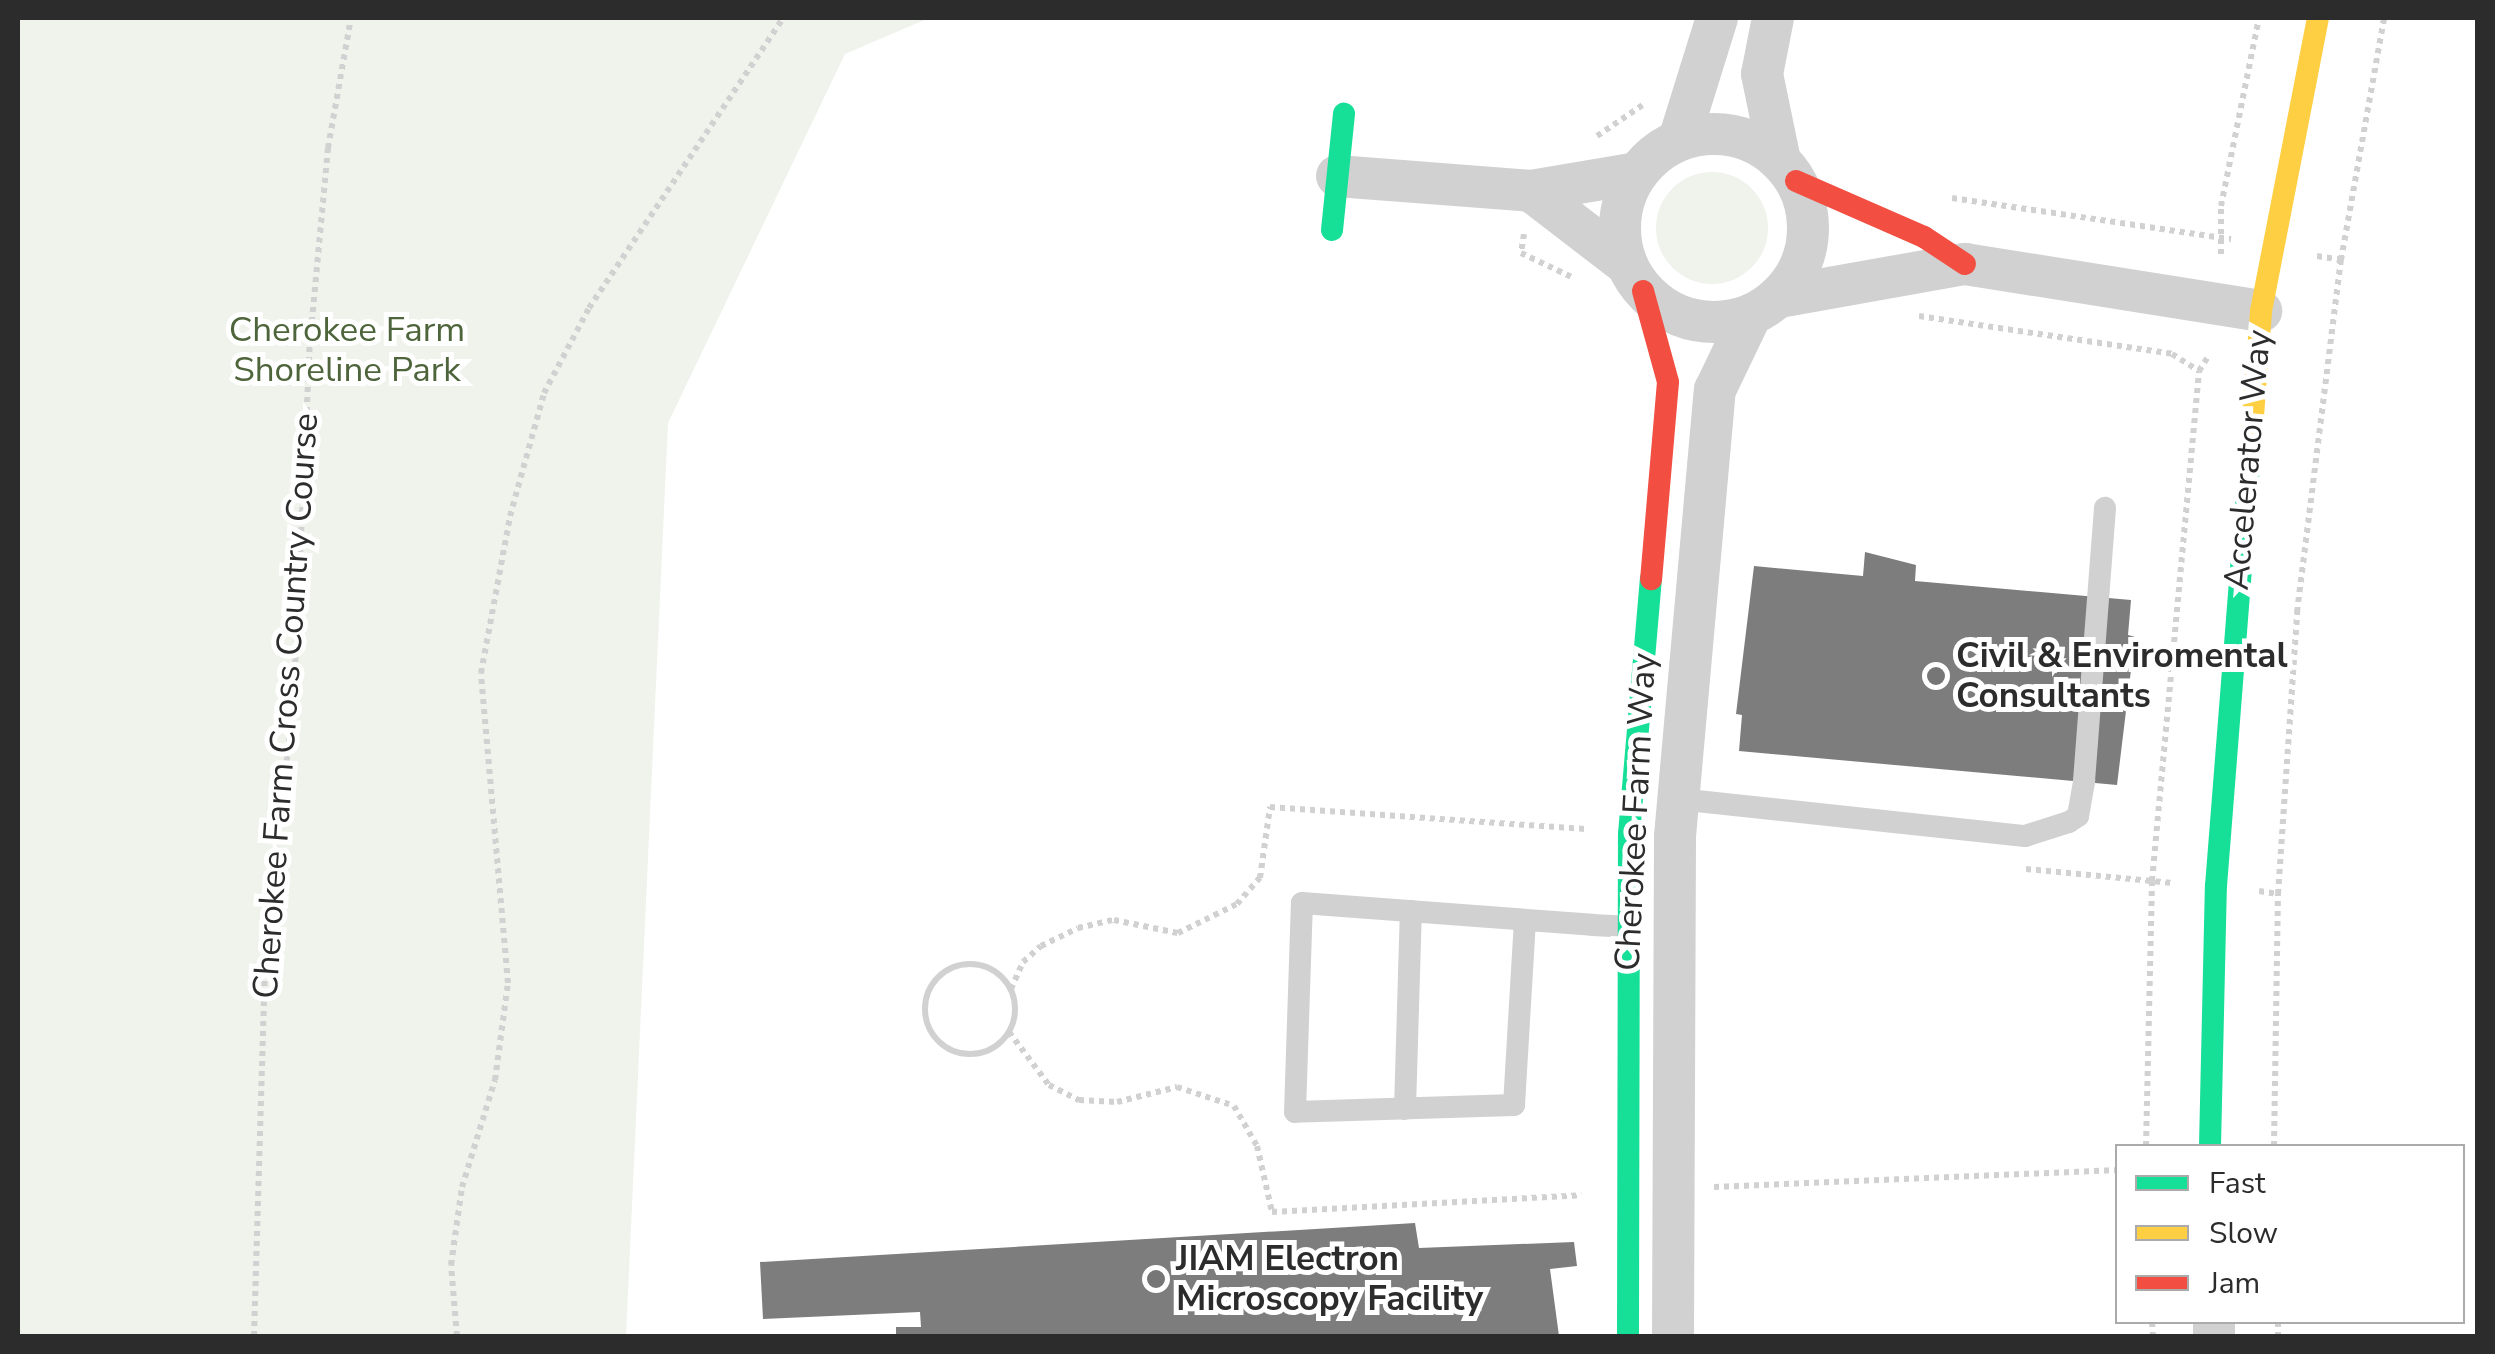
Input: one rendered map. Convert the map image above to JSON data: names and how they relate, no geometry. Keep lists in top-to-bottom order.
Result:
{
  "streets": {
    "street": ["Accelerator Way", "Cherokee Farm Way"],
    "path": ["Cherokee Farm Cross Country Course"]
  },
  "parks": ["Cherokee Farm Shoreline Park"],
  "places": ["Civil & Enviromental Consultants", "JIAM Electron Microscopy Facility"],
  "legend": ["Fast", "Slow", "Jam"]
}
